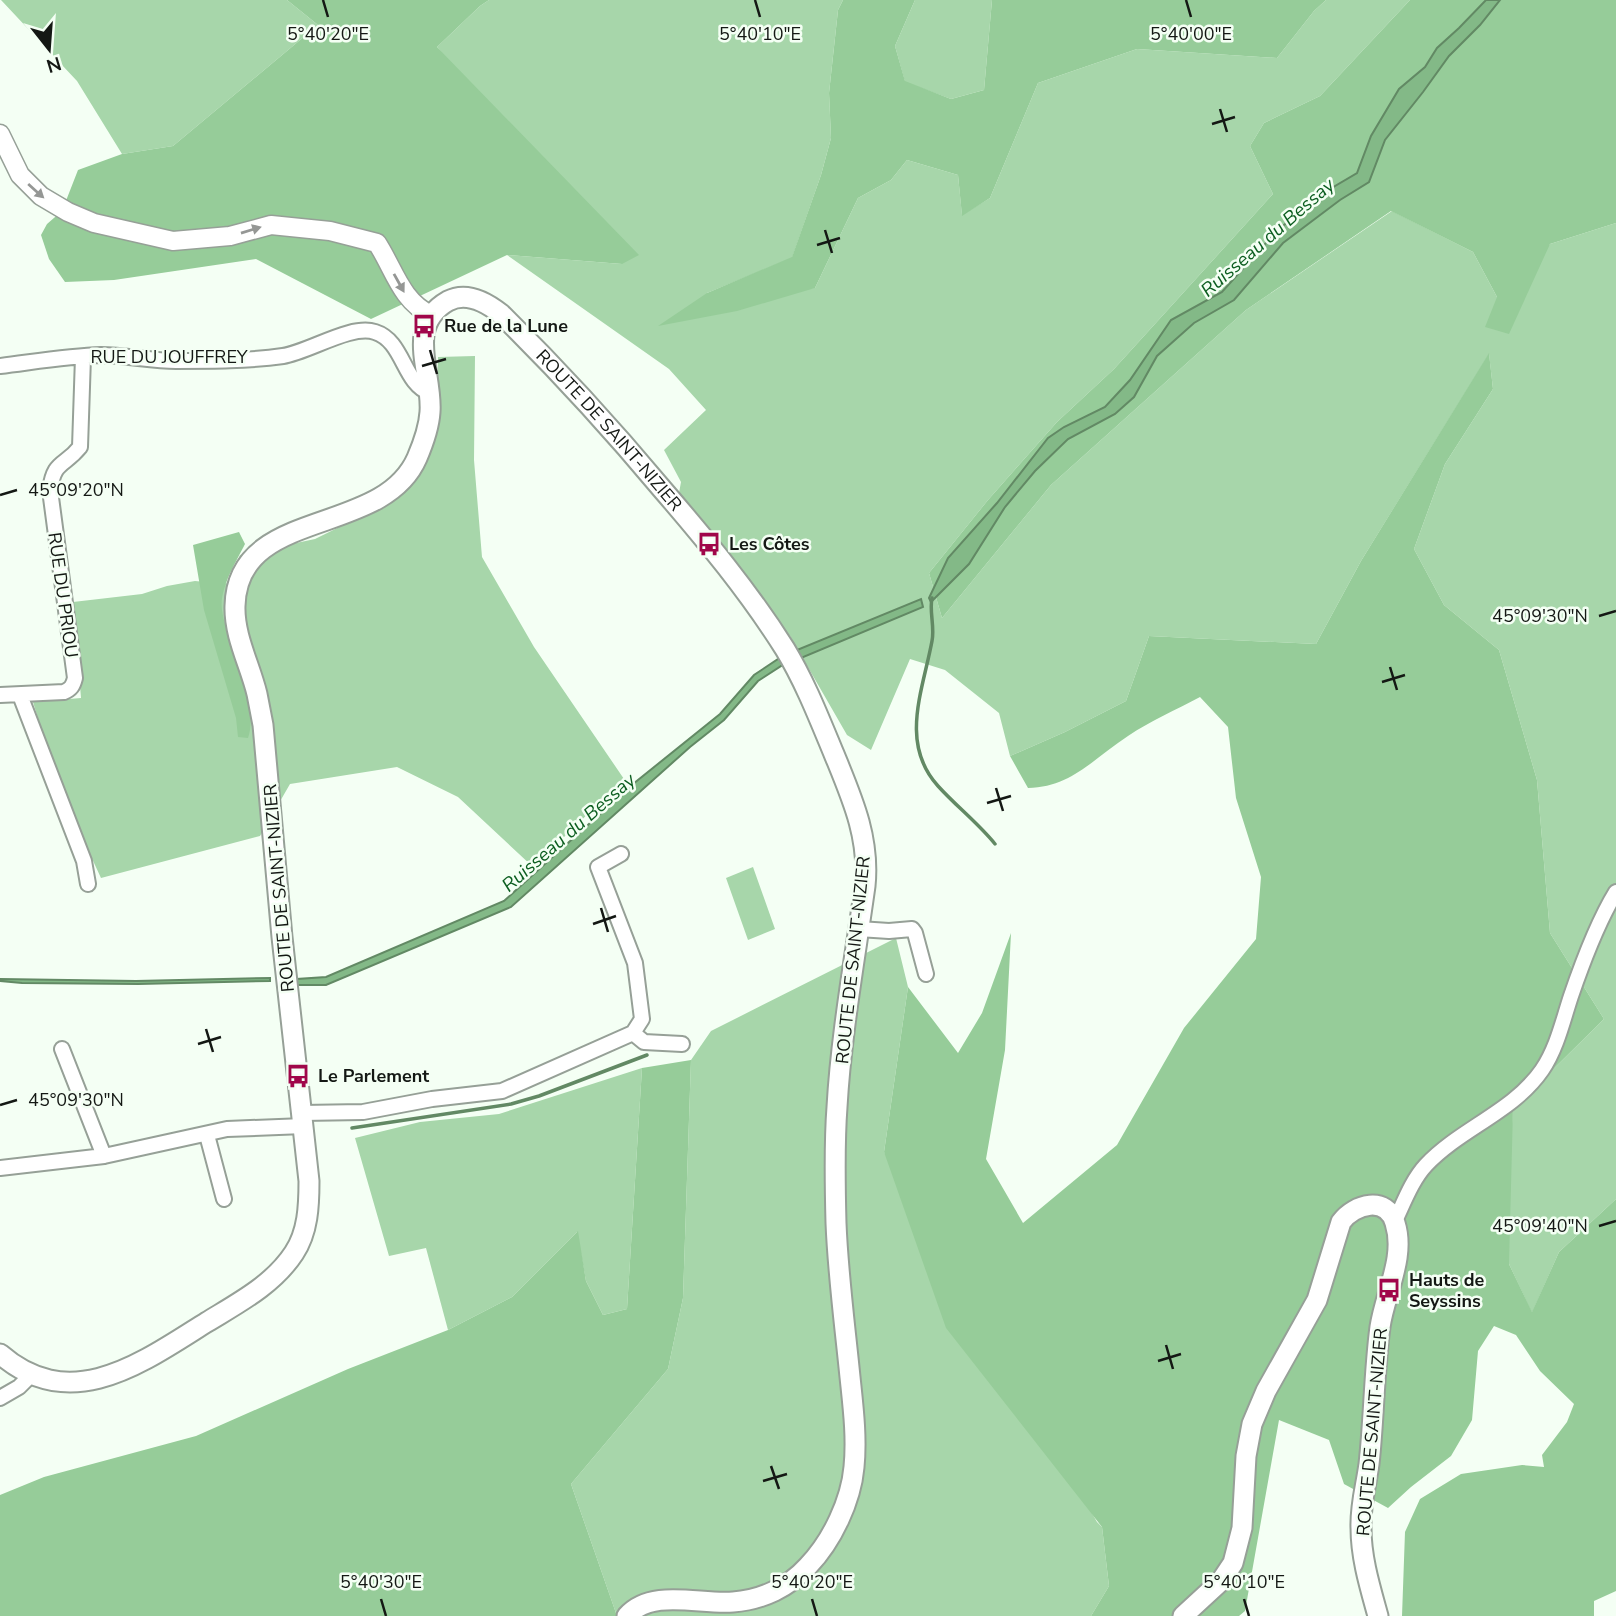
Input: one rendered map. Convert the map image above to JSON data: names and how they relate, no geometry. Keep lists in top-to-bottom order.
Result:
{
  "streets": {
    "main road": ["ROUTE DE SAINT-NIZIER"],
    "street": ["RUE DU JOUFFREY", "RUE DU PRIOU"]
  },
  "crossings": [
    ["RUE DU JOUFFREY", "ROUTE DE SAINT-NIZIER"],
    ["RUE DU JOUFFREY", "RUE DU PRIOU"]
  ],
  "water": ["Ruisseau du Bessay"],
  "places": {
    "bus stop": [
      "Rue de la Lune",
      "Les Côtes",
      "Le Parlement",
      "Hauts de Seyssins"
    ]
  },
  "north": "bottom",
  "coordinates": [
    "5°40'20\"E",
    "5°40'10\"E",
    "5°40'00\"E",
    "45°09'20\"N",
    "45°09'30\"N",
    "45°09'40\"N",
    "5°40'30\"E"
  ]
}
